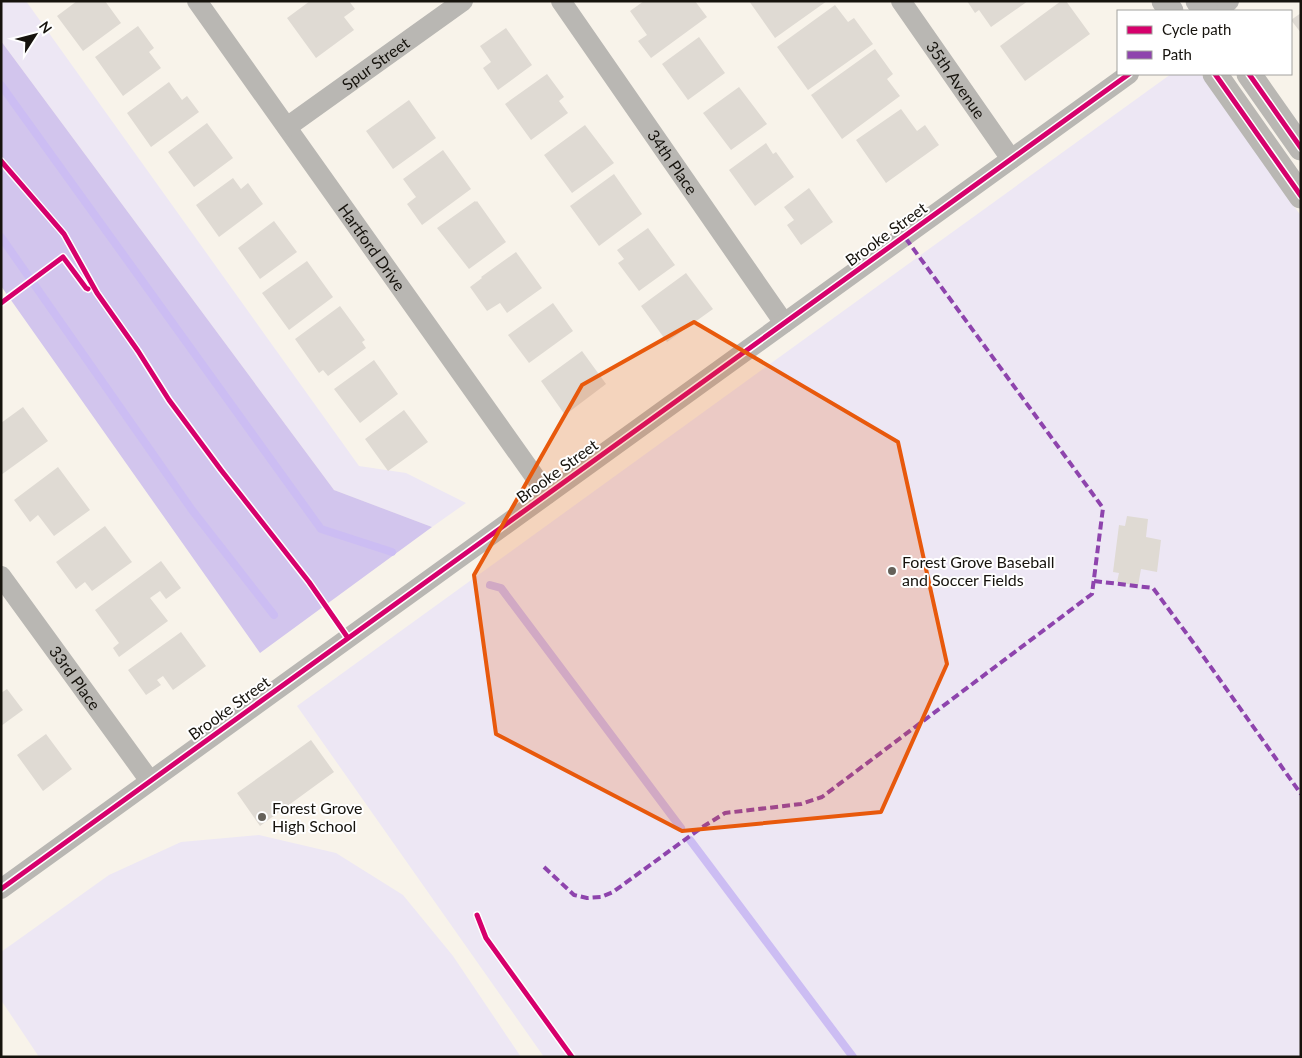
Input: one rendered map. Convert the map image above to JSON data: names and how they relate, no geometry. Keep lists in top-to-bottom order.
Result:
{
  "streets": {
    "street": [
      "Spur Street",
      "35th Avenue",
      "34th Place",
      "Brooke Street",
      "Hartford Drive",
      "33rd Place"
    ]
  },
  "crossings": [
    ["Spur Street", "Hartford Drive"],
    ["35th Avenue", "Brooke Street"],
    ["34th Place", "Brooke Street"],
    ["Brooke Street", "Hartford Drive"],
    ["Brooke Street", "33rd Place"]
  ],
  "places": ["Forest Grove Baseball and Soccer Fields", "Forest Grove High School"],
  "legend": ["Cycle path", "Path"],
  "north": "top right"
}
